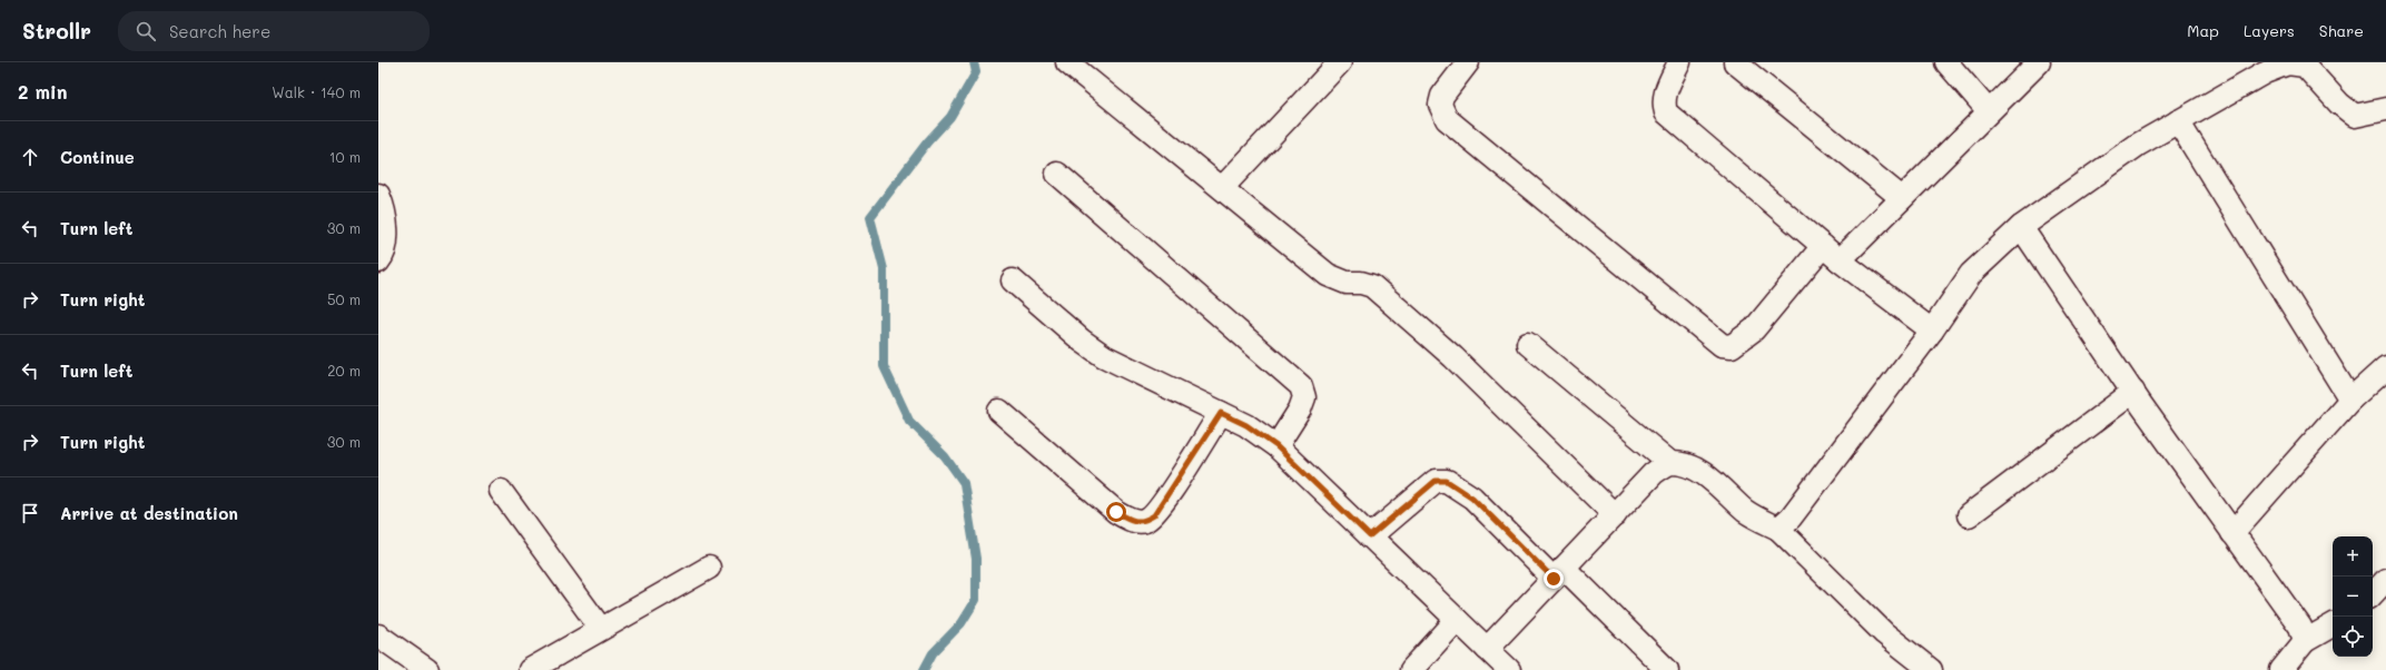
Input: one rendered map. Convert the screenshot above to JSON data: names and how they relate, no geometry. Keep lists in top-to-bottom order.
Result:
{
  "page": {
    "header": "Strollr",
    "search": "Search here",
    "nav": ["Map", "Layers", "Share"],
    "heading": ["2 min", "Walk · 140 m"],
    "list": [
      ["Continue", "10 m"],
      ["Turn left", "30 m"],
      ["Turn right", "50 m"],
      ["Turn left", "20 m"],
      ["Turn right", "30 m"],
      "Arrive at destination"
    ],
    "map_buttons": ["+", "−"]
  }
}
